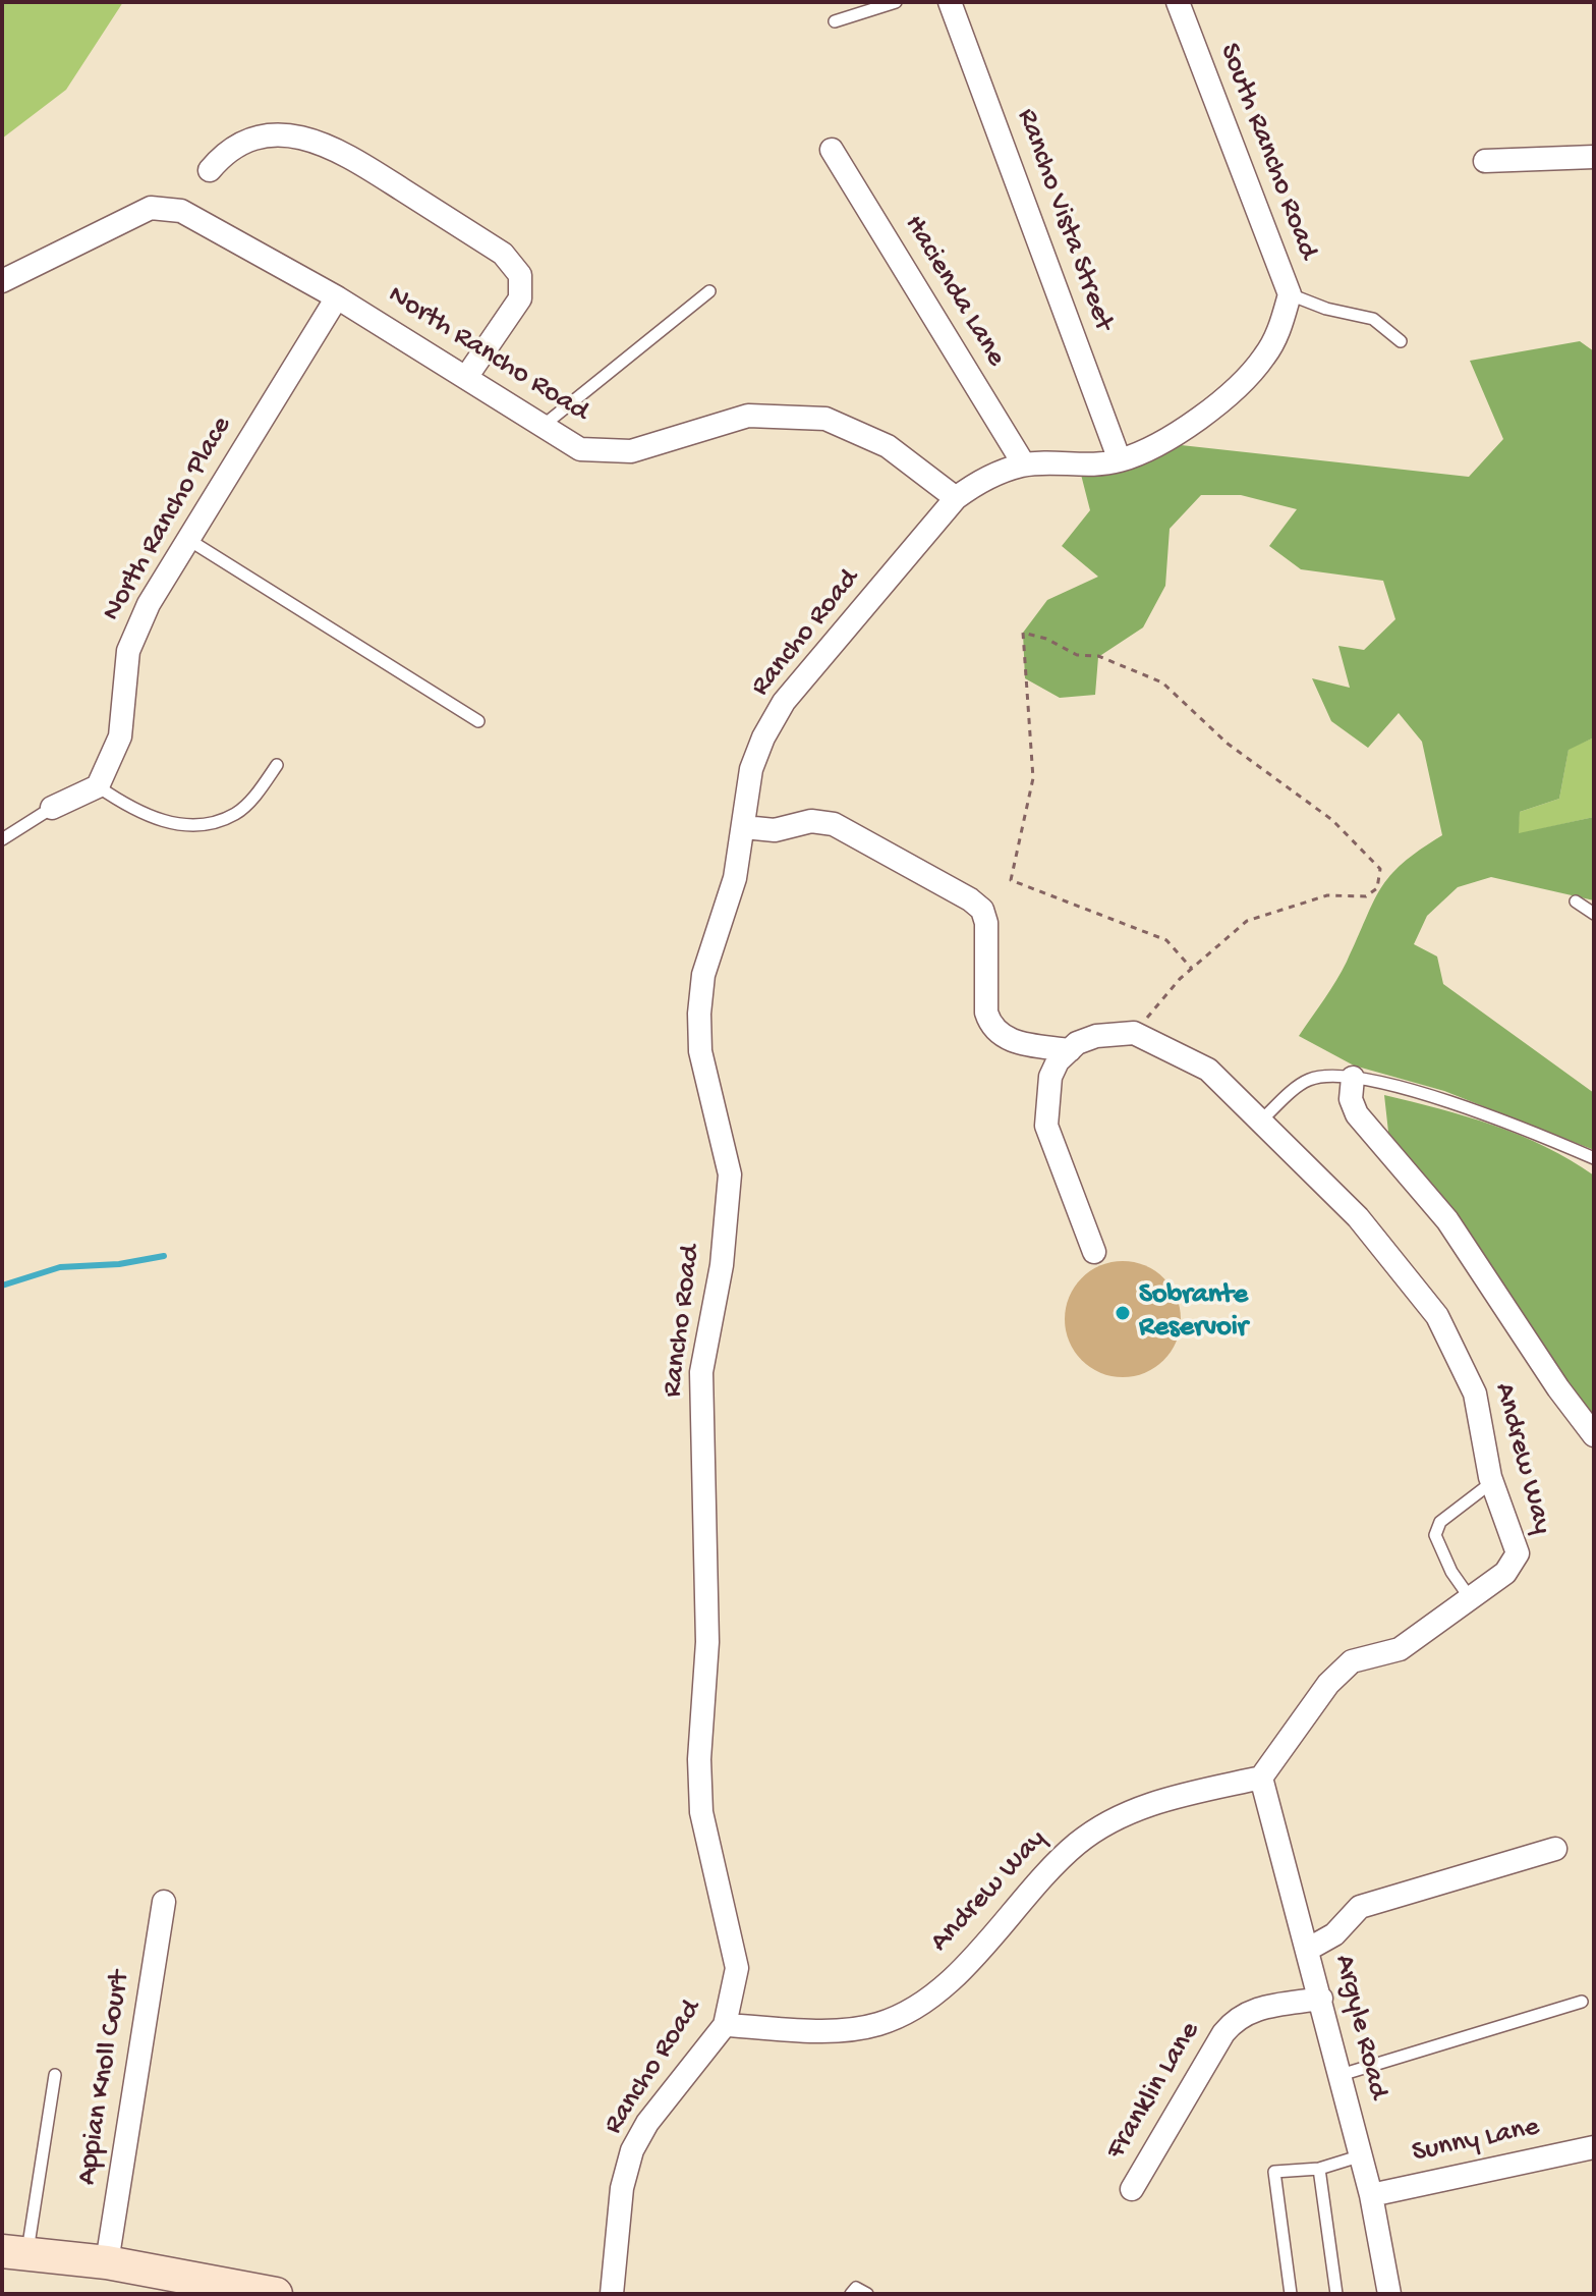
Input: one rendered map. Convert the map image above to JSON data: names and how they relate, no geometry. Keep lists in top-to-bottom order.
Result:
{
  "streets": {
    "street": [
      "South Rancho Road",
      "Rancho Vista Street",
      "Hacienda Lane",
      "North Rancho Road",
      "North Rancho Place",
      "Rancho Road",
      "Andrew Way",
      "Argyle Road",
      "Appian Knoll Court",
      "Franklin Lane",
      "Sunny Lane"
    ]
  },
  "crossings": [
    ["South Rancho Road", "Rancho Vista Street"],
    ["South Rancho Road", "Hacienda Lane"],
    ["South Rancho Road", "North Rancho Road"],
    ["South Rancho Road", "Rancho Road"],
    ["North Rancho Road", "North Rancho Place"],
    ["North Rancho Road", "Rancho Road"],
    ["Rancho Road", "Andrew Way"],
    ["Andrew Way", "Argyle Road"],
    ["Argyle Road", "Franklin Lane"],
    ["Argyle Road", "Sunny Lane"]
  ],
  "places": ["Sobrante Reservoir"]
}
